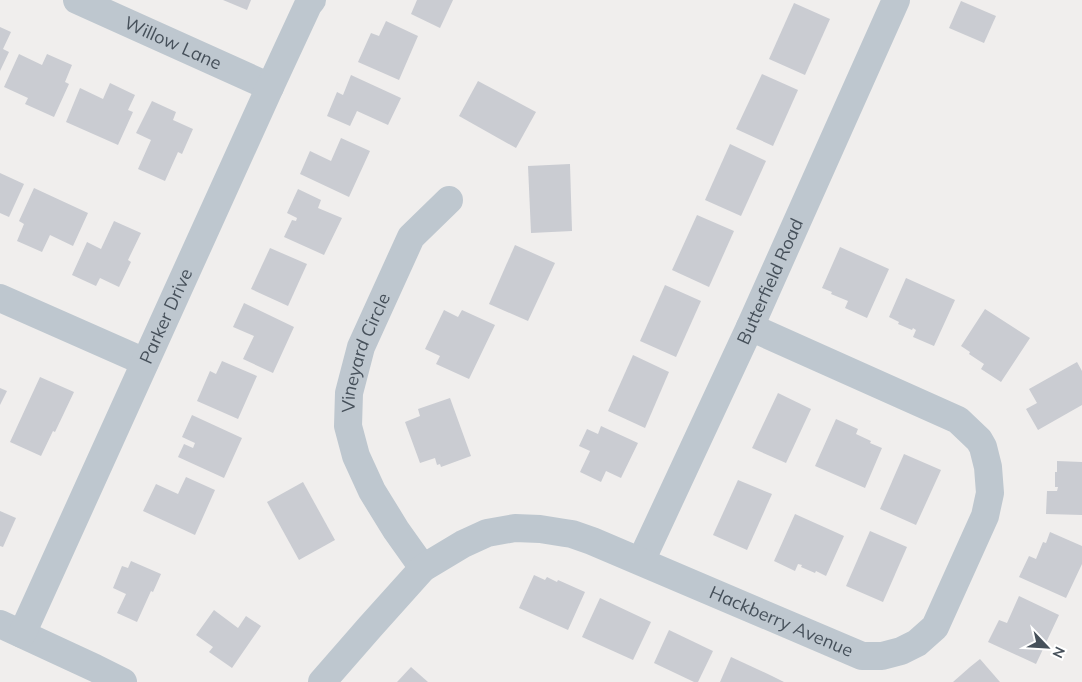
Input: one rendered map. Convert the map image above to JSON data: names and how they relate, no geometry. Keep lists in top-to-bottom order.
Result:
{
  "streets": {
    "street": [
      "Willow Lane",
      "Butterfield Road",
      "Parker Drive",
      "Vineyard Circle",
      "Hackberry Avenue"
    ]
  },
  "crossings": [
    ["Willow Lane", "Parker Drive"],
    ["Butterfield Road", "Hackberry Avenue"],
    ["Vineyard Circle", "Hackberry Avenue"]
  ],
  "north": "bottom right"
}
